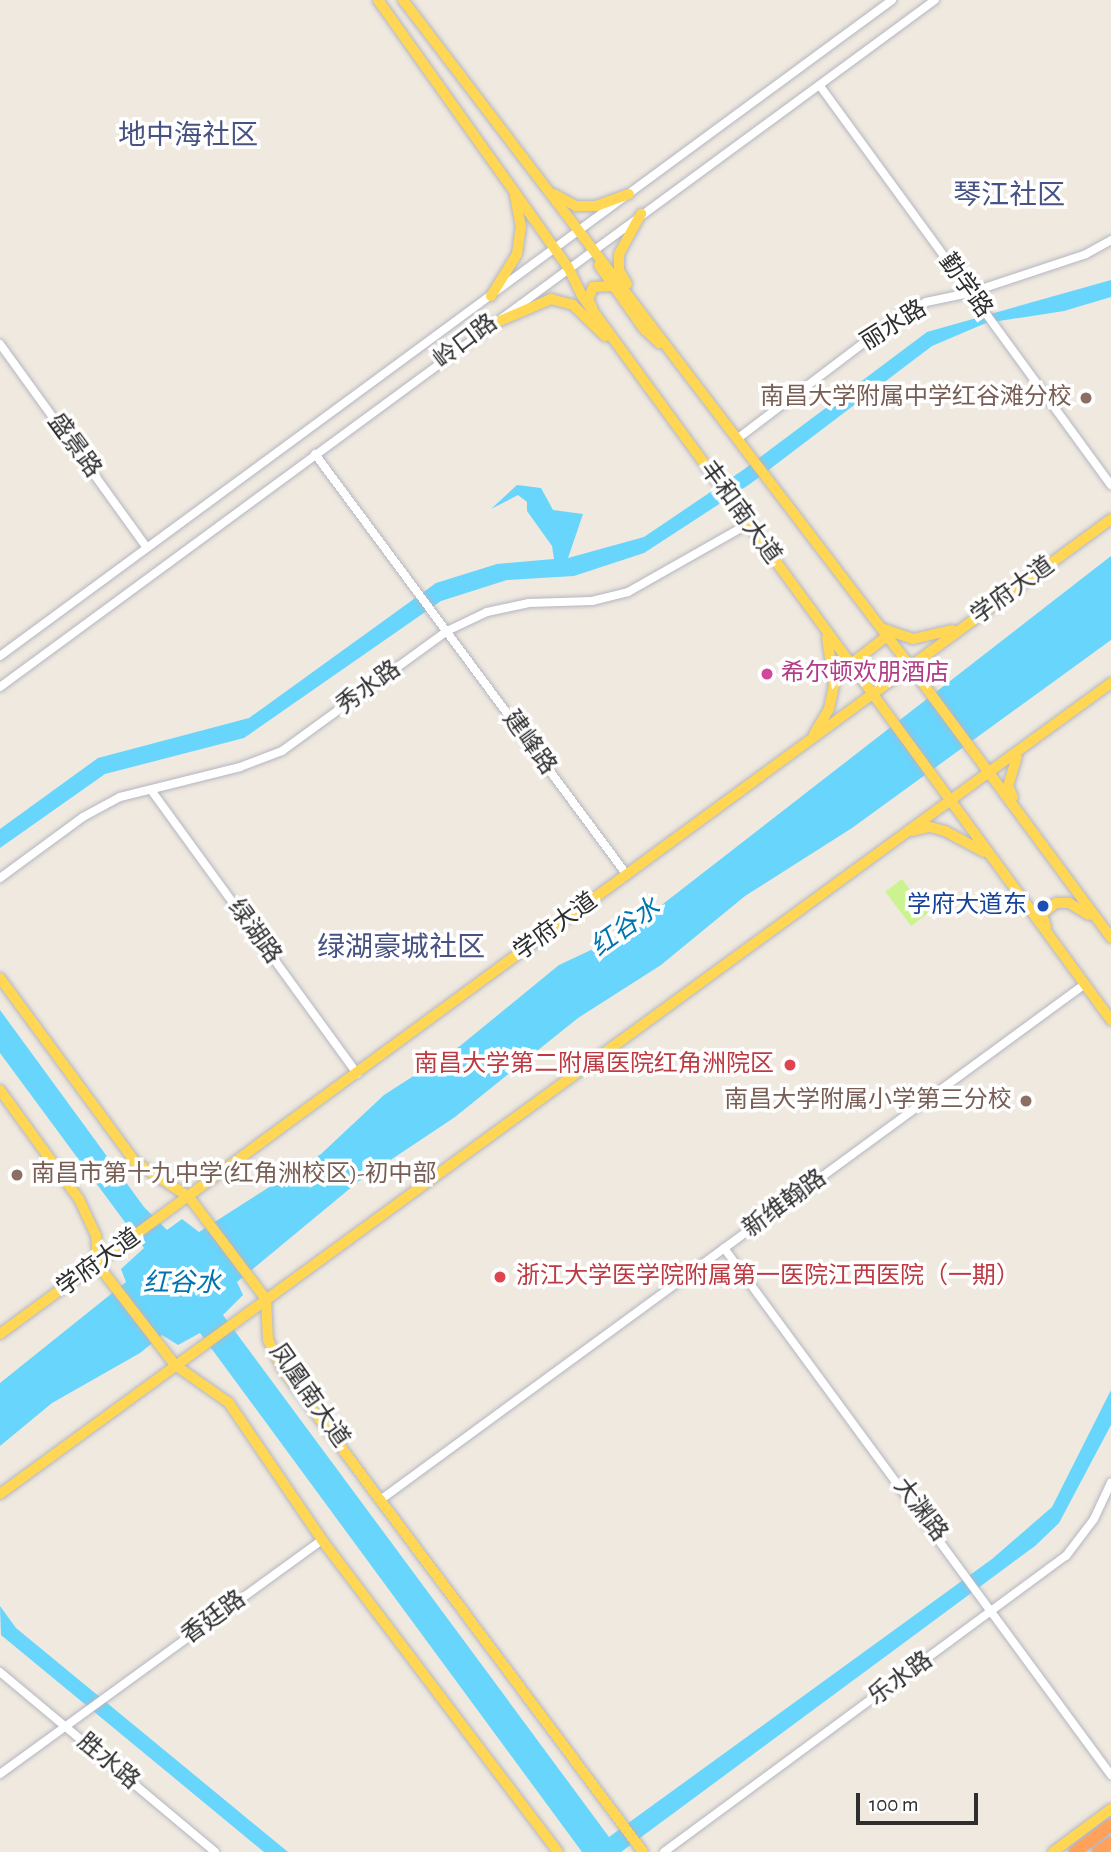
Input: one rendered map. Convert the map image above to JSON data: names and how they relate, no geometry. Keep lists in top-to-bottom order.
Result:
{
  "streets": {
    "main road": ["丰和南大道", "学府大道", "凤凰南大道"],
    "street": [
      "勤学路",
      "丽水路",
      "岭口路",
      "盛景路",
      "秀水路",
      "建峰路",
      "绿湖路",
      "新维翰路",
      "大渊路",
      "香廷路",
      "乐水路",
      "胜水路"
    ]
  },
  "crossings": [
    ["勤学路", "丽水路"],
    ["勤学路", "岭口路"],
    ["丽水路", "丰和南大道"],
    ["岭口路", "盛景路"],
    ["岭口路", "丰和南大道"],
    ["岭口路", "建峰路"],
    ["丰和南大道", "学府大道"],
    ["丰和南大道", "秀水路"],
    ["丰和南大道", "新维翰路"],
    ["学府大道", "建峰路"],
    ["学府大道", "绿湖路"],
    ["秀水路", "建峰路"],
    ["秀水路", "绿湖路"],
    ["新维翰路", "凤凰南大道"],
    ["新维翰路", "大渊路"],
    ["大渊路", "乐水路"],
    ["香廷路", "胜水路"]
  ],
  "districts": ["地中海社区", "琴江社区", "绿湖豪城社区"],
  "water": ["红谷水"],
  "places": [
    "南昌大学附属中学红谷滩分校",
    "希尔顿欢朋酒店",
    "学府大道东",
    "南昌大学第二附属医院红角洲院区",
    "南昌大学附属小学第三分校",
    "南昌市第十九中学(红角洲校区)-初中部",
    "浙江大学医学院附属第一医院江西医院（一期）"
  ],
  "scale_bar": "100 m"
}
